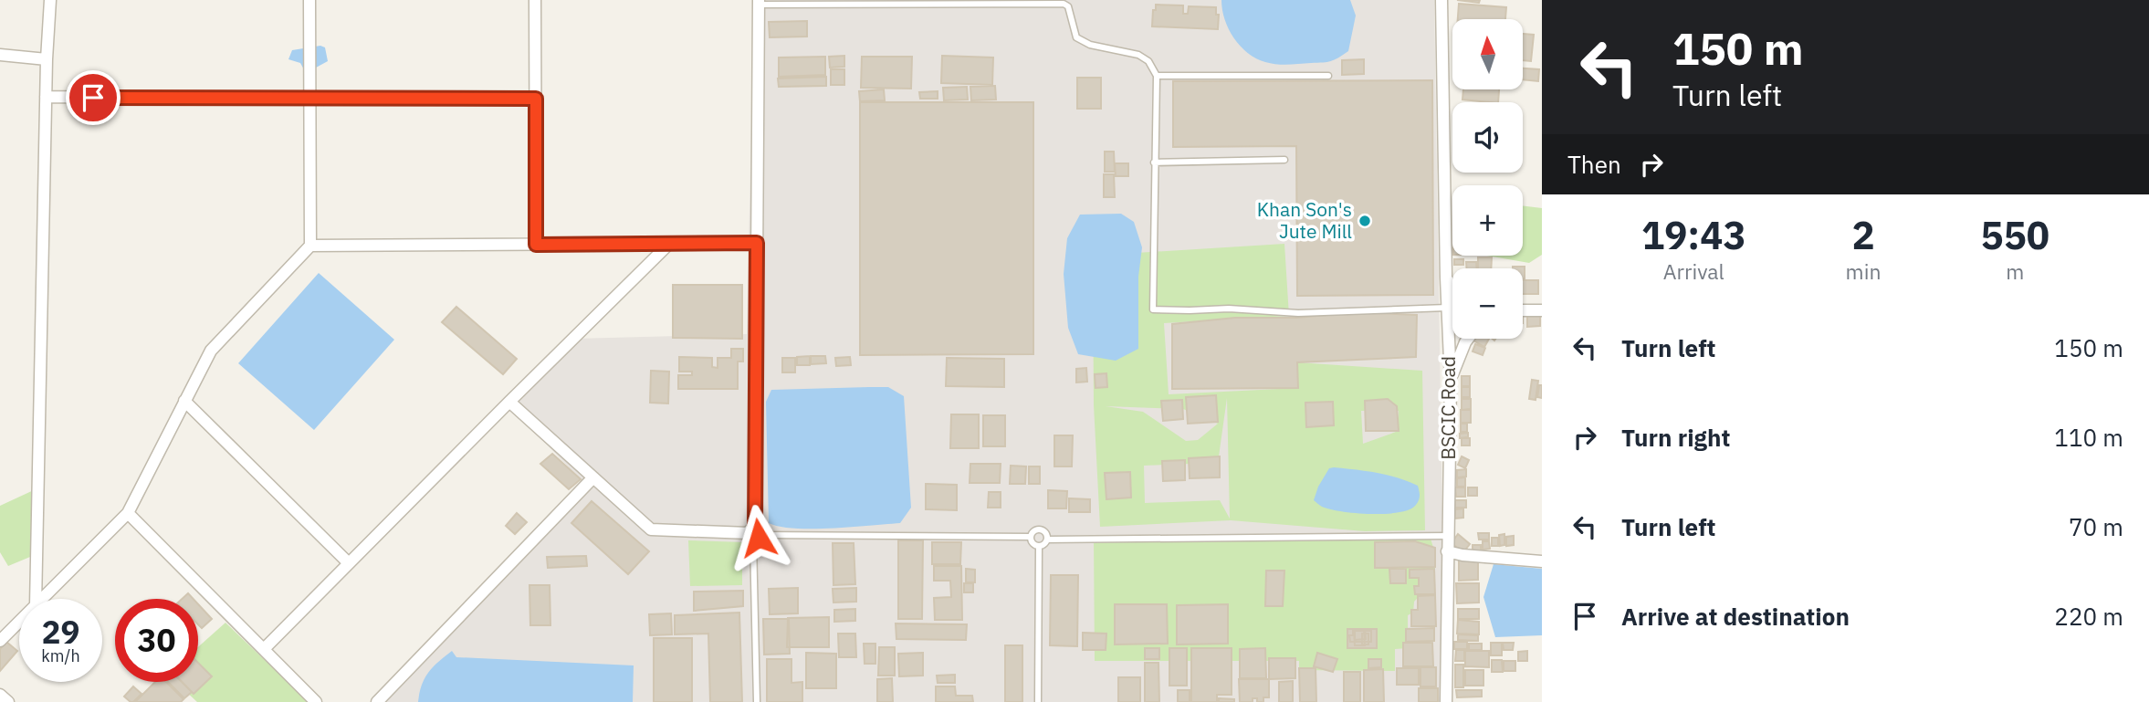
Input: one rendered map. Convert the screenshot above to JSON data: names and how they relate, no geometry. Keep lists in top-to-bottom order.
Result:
{
  "streets": {
    "street": ["BSCIC Road"]
  },
  "places": ["Khan Son's Jute Mill"],
  "north": "top",
  "page": {
    "turn": ["150 m", "Turn left"],
    "map_buttons": ["+", "−"],
    "then": "Then",
    "eta": [
      "19:43",
      "Arrival",
      "2",
      "min",
      "550",
      "m"
    ],
    "list": [
      {
        "name": "Turn left",
        "value": "150 m"
      },
      {
        "name": "Turn right",
        "value": "110 m"
      },
      {
        "name": "Turn left",
        "value": "70 m"
      },
      {
        "name": "Arrive at destination",
        "value": "220 m"
      }
    ],
    "speed": "29 km/h",
    "limit": "30"
  }
}
